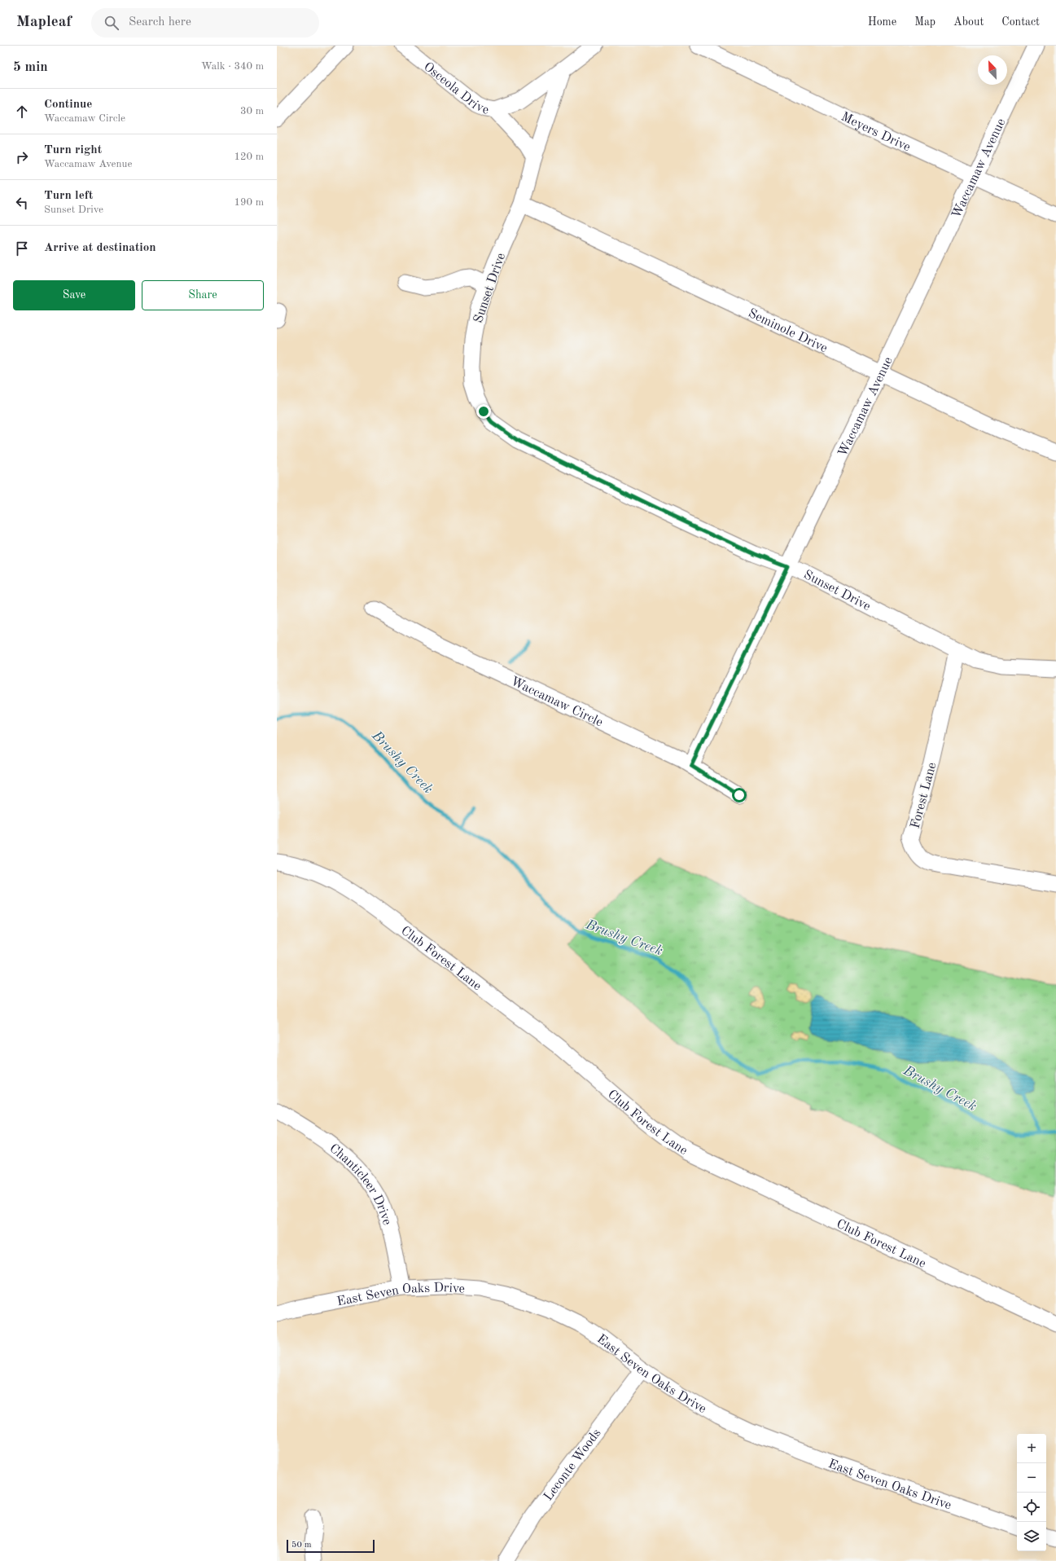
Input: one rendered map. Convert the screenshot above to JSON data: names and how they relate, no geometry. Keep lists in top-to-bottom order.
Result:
{
  "streets": {
    "street": [
      "Osceola Drive",
      "Meyers Drive",
      "Waccamaw Avenue",
      "Sunset Drive",
      "Seminole Drive",
      "Waccamaw Circle",
      "Forest Lane",
      "Club Forest Lane",
      "Chanticleer Drive",
      "East Seven Oaks Drive",
      "Leconte Woods"
    ]
  },
  "crossings": [
    ["Osceola Drive", "Sunset Drive"],
    ["Meyers Drive", "Waccamaw Avenue"],
    ["Waccamaw Avenue", "Sunset Drive"],
    ["Waccamaw Avenue", "Seminole Drive"],
    ["Waccamaw Avenue", "Waccamaw Circle"],
    ["Sunset Drive", "Seminole Drive"],
    ["Sunset Drive", "Forest Lane"],
    ["Chanticleer Drive", "East Seven Oaks Drive"],
    ["East Seven Oaks Drive", "Leconte Woods"]
  ],
  "water": ["Brushy Creek"],
  "scale_bar": "50 m",
  "north": "top left",
  "page": {
    "header": "Mapleaf",
    "search": "Search here",
    "nav": [
      "Home",
      "Map",
      "About",
      "Contact"
    ],
    "heading": ["5 min", "Walk · 340 m"],
    "list": [
      ["Continue", "Waccamaw Circle", "30 m"],
      ["Turn right", "Waccamaw Avenue", "120 m"],
      ["Turn left", "Sunset Drive", "190 m"],
      "Arrive at destination"
    ],
    "buttons": ["Save", "Share"],
    "map_buttons": ["+", "−"],
    "scale": "50 m"
  }
}
